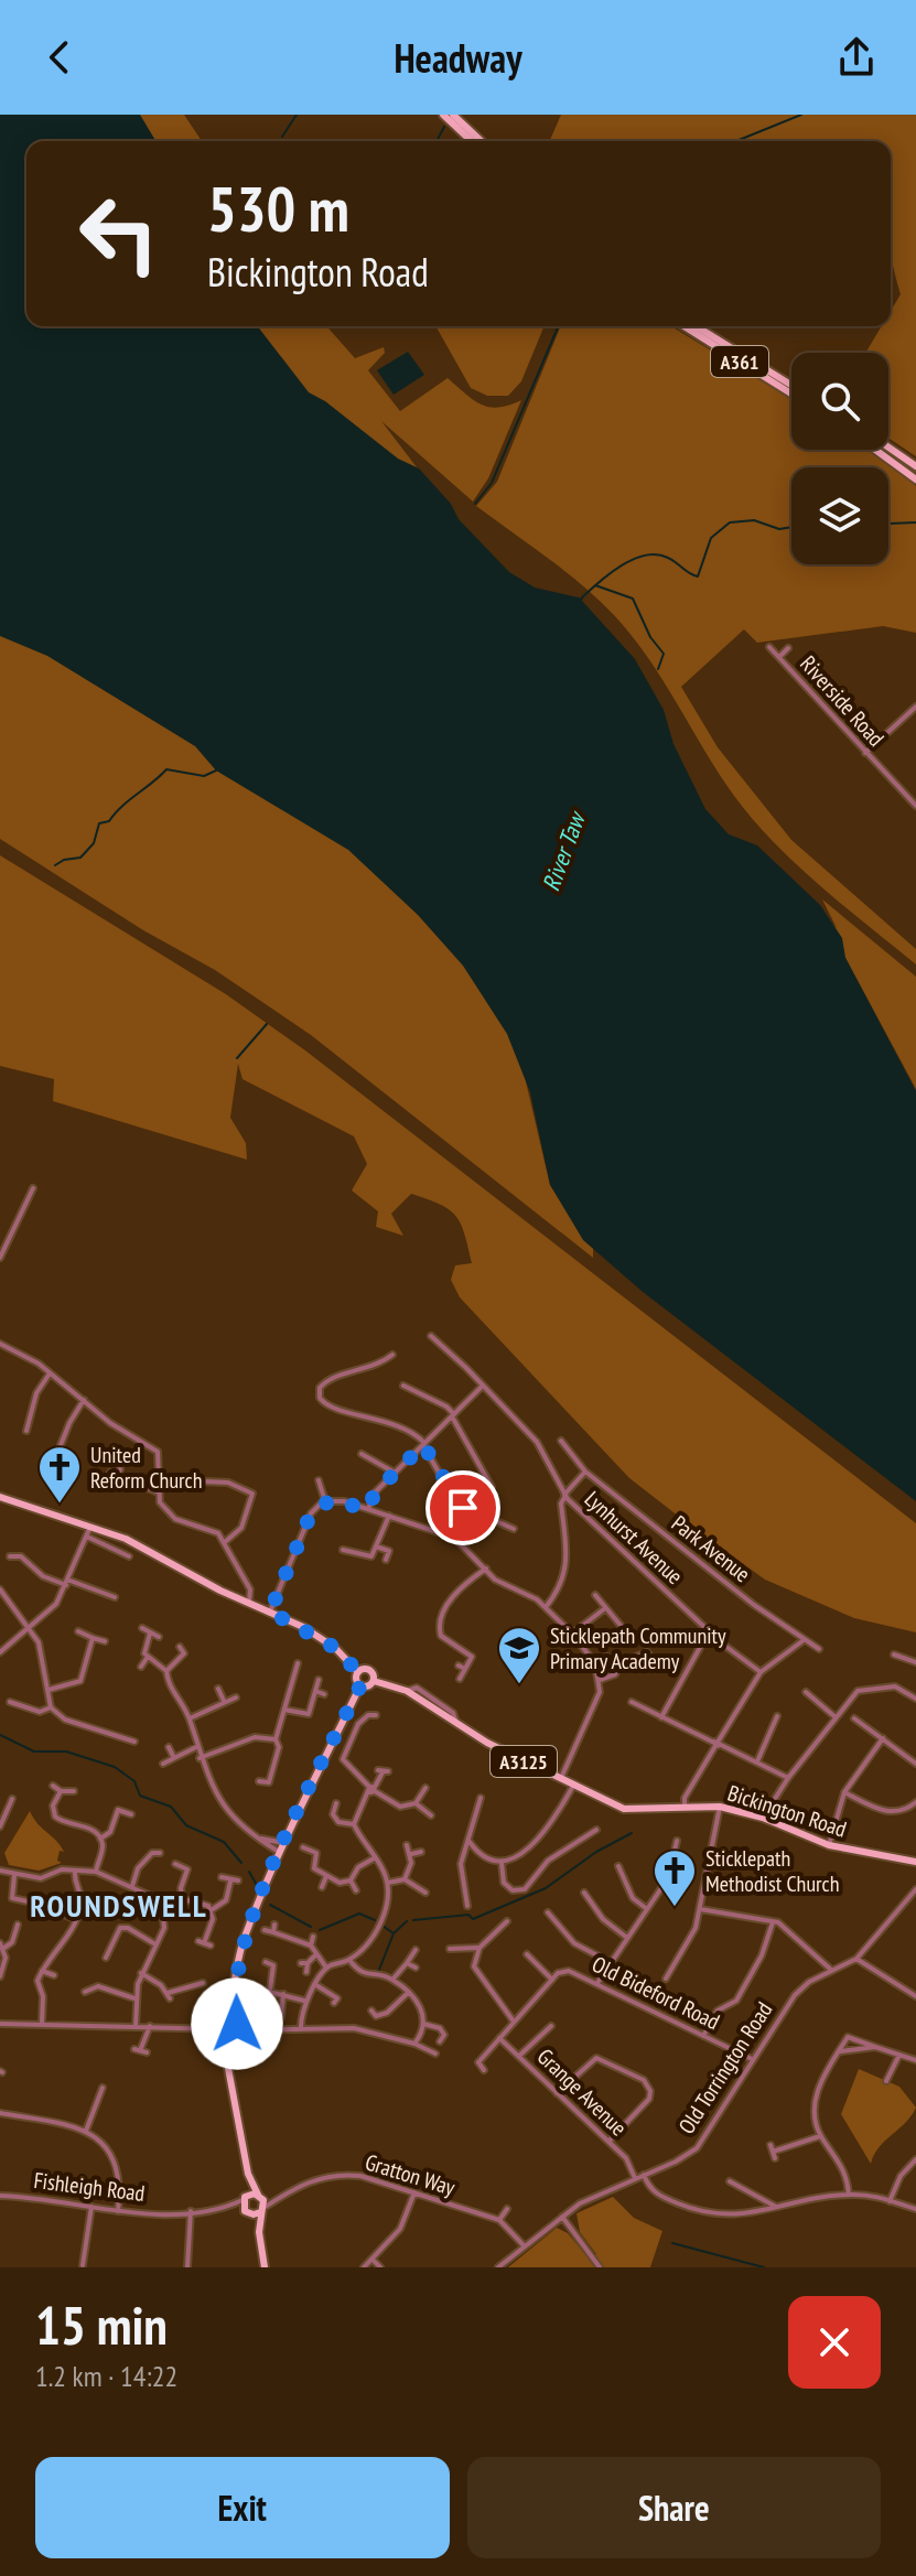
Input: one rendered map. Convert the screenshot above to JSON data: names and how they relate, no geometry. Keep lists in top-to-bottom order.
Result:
{
  "streets": {
    "main road": ["A361", "A3125", "Bickington Road"],
    "street": [
      "Riverside Road",
      "Lynhurst Avenue",
      "Park Avenue",
      "Old Bideford Road",
      "Old Torrington Road",
      "Grange Avenue",
      "Gratton Way",
      "Fishleigh Road"
    ]
  },
  "crossings": [
    ["Old Bideford Road", "Old Torrington Road"],
    ["Old Torrington Road", "Grange Avenue"],
    ["Old Torrington Road", "Gratton Way"]
  ],
  "districts": ["ROUNDSWELL"],
  "water": ["River Taw"],
  "places": {
    "church": ["United Reform Church", "Sticklepath Methodist Church"],
    "school or university": ["Sticklepath Community Primary Academy"]
  },
  "page": {
    "header": "Headway",
    "turn": ["530 m", "Bickington Road"],
    "heading": ["15 min", "1.2 km · 14:22"],
    "buttons": ["Exit", "Share"]
  }
}
